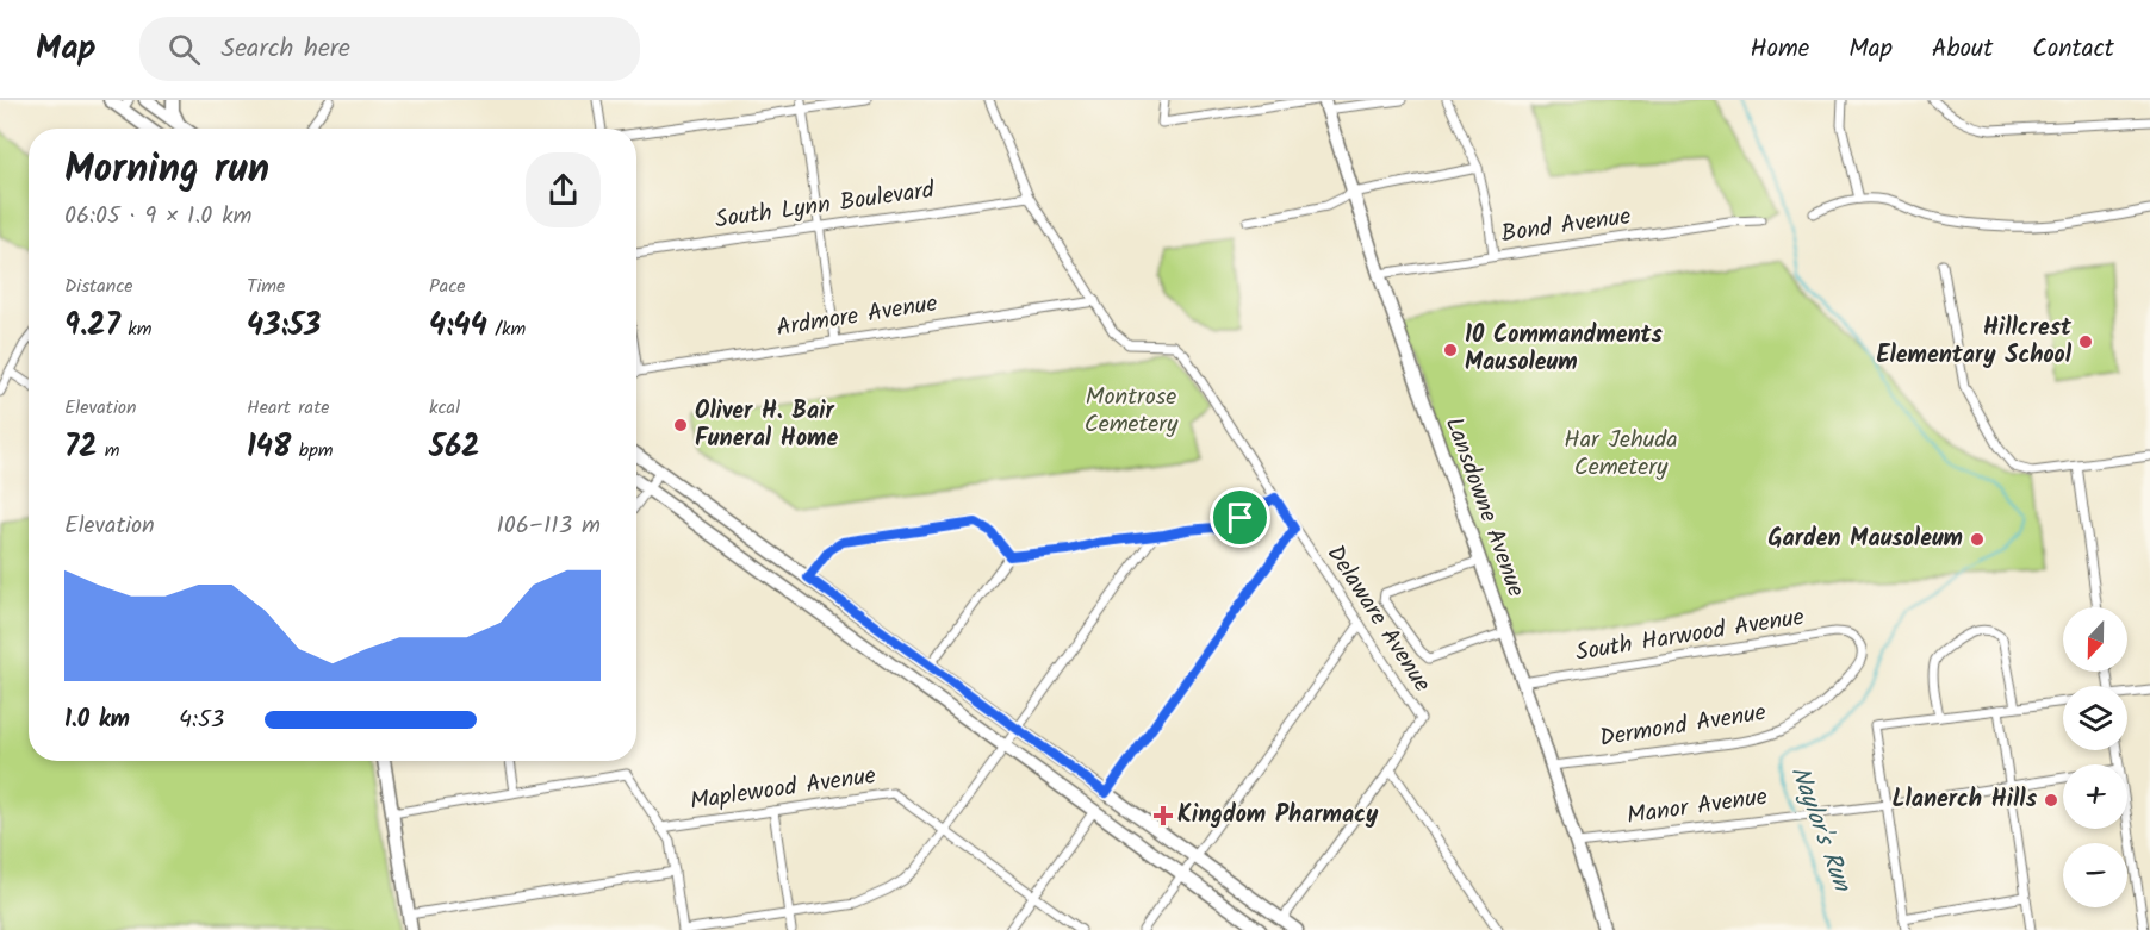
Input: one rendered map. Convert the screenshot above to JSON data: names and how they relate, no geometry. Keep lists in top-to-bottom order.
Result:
{
  "streets": {
    "main road": ["Lansdowne Avenue"],
    "street": [
      "South Lynn Boulevard",
      "Bond Avenue",
      "Ardmore Avenue",
      "Delaware Avenue",
      "South Harwood Avenue",
      "Dermond Avenue",
      "Maplewood Avenue",
      "Manor Avenue"
    ]
  },
  "crossings": [
    ["Bond Avenue", "Lansdowne Avenue"],
    ["Ardmore Avenue", "Delaware Avenue"],
    ["Lansdowne Avenue", "South Harwood Avenue"],
    ["Lansdowne Avenue", "Dermond Avenue"],
    ["Lansdowne Avenue", "Manor Avenue"],
    ["South Harwood Avenue", "Dermond Avenue"]
  ],
  "water": ["Naylor's Run"],
  "parks": ["Montrose Cemetery", "Har Jehuda Cemetery"],
  "places": {
    "other": [
      "Hillcrest Elementary School",
      "10 Commandments Mausoleum",
      "Oliver H. Bair Funeral Home",
      "Garden Mausoleum",
      "Llanerch Hills"
    ],
    "health": ["Kingdom Pharmacy"]
  },
  "north": "bottom",
  "page": {
    "header": "Map",
    "search": "Search here",
    "nav": [
      "Home",
      "Map",
      "About",
      "Contact"
    ],
    "heading": ["Morning run", "06:05 · 9 × 1.0 km"],
    "stats": [
      ["Distance", "9.27 km"],
      ["Time", "43:53"],
      ["Pace", "4:44 /km"],
      ["Elevation", "72 m"],
      ["Heart rate", "148 bpm"],
      ["kcal", "562"]
    ],
    "chart": ["Elevation", "106–113 m"],
    "map_buttons": ["+", "−"],
    "list": [
      {
        "name": "1.0 km",
        "note": "4:53"
      }
    ]
  }
}
